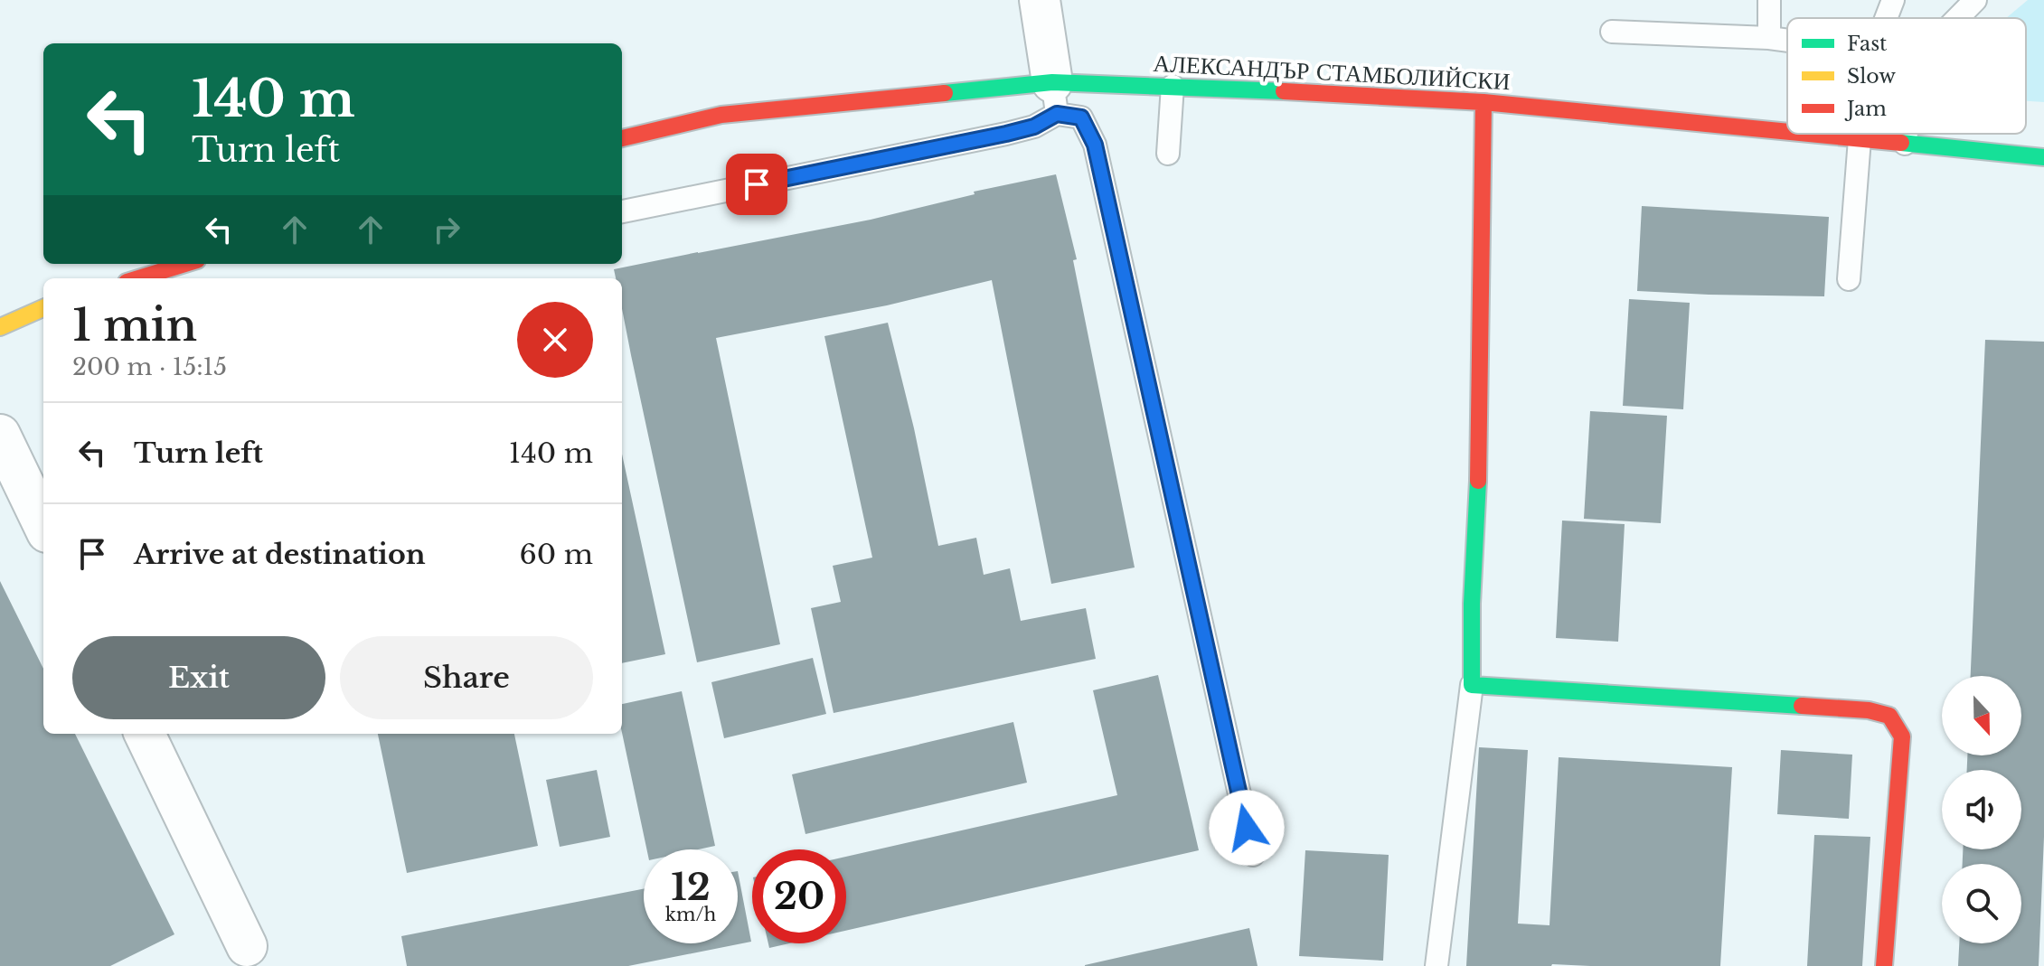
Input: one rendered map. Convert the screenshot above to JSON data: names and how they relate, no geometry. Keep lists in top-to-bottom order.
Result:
{
  "streets": {
    "street": ["АЛЕКСАНДЪР СТАМБОЛИЙСКИ"]
  },
  "legend": ["Fast", "Slow", "Jam"],
  "north": "bottom",
  "page": {
    "turn": ["140 m", "Turn left"],
    "heading": ["1 min", "200 m · 15:15"],
    "list": [
      {
        "name": "Turn left",
        "value": "140 m"
      },
      {
        "name": "Arrive at destination",
        "value": "60 m"
      }
    ],
    "buttons": ["Exit", "Share"],
    "speed": "12 km/h",
    "limit": "20"
  }
}
